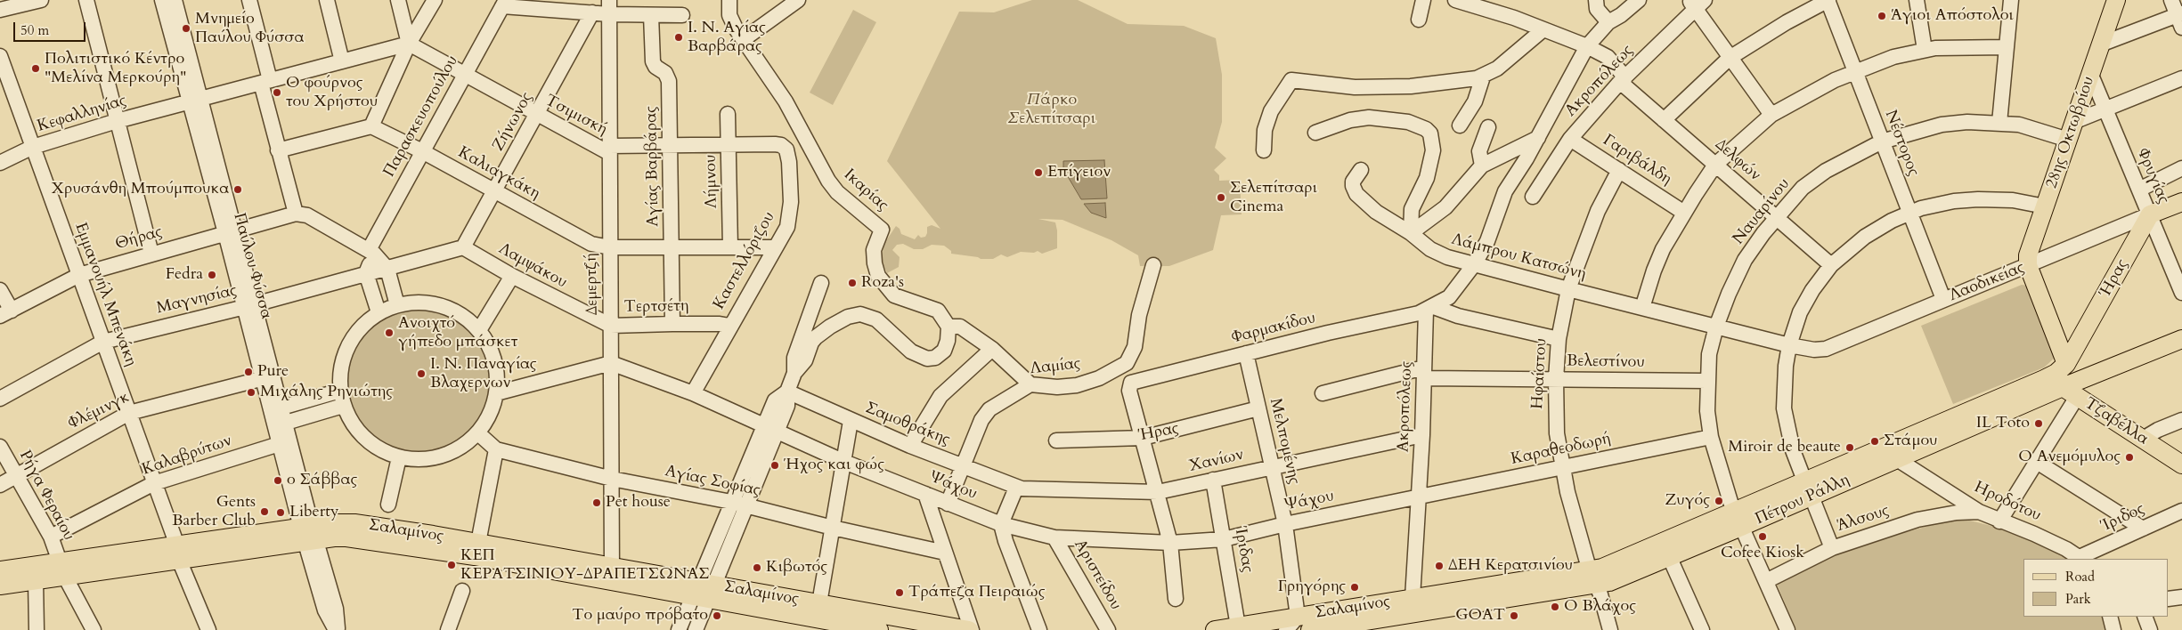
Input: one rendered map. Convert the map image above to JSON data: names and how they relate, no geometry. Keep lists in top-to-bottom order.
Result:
{
  "streets": {
    "main road": [
      "28ης Οκτωβρίου",
      "Ήρας",
      "Λαοδικείας",
      "Τζαβέλλα",
      "Πέτρου Ράλλη",
      "Σαλαμίνος"
    ],
    "street": [
      "Ακροπόλεως",
      "Κεφαλληνίας",
      "Τσιμισκή",
      "Παρασκευοπούλου",
      "Ζήνωνος",
      "Νέστορος",
      "Γαριβάλδη",
      "Δελφών",
      "Αγίας Βαρβάρας",
      "Καλιαγκάκη",
      "Φρυγίας",
      "Λήμνου",
      "Ικαρίας",
      "Ναυαρίνου",
      "Θήρας",
      "Λάμπρου Κατσώνη",
      "Καστελλόριζου",
      "Παύλου Φύσσα",
      "Λαμψάκου",
      "Δεμερτζή",
      "Εμμανουήλ Μπενάκη",
      "Μαγνησίας",
      "Τερτσέτη",
      "Φαρμακίδου",
      "Βελεστίνου",
      "Λαμίας",
      "Ηφαίστου",
      "Φλέμινγκ",
      "Σαμοθράκης",
      "Μελπομένης",
      "Καραθεοδωρή",
      "Καλαβρύτων",
      "Χανίων",
      "Αγίας Σοφίας",
      "Ψάχου",
      "Ρήγα Φεραίου",
      "Ηροδότου",
      "Ίριδος",
      "Άλσους",
      "Ίριδας",
      "Αριστείδου"
    ]
  },
  "crossings": [
    ["Ακροπόλεως", "Γαριβάλδη"],
    ["Ακροπόλεως", "Δελφών"],
    ["Ακροπόλεως", "Φαρμακίδου"],
    ["Ακροπόλεως", "Βελεστίνου"],
    ["Ακροπόλεως", "Καραθεοδωρή"],
    ["Ακροπόλεως", "Χανίων"],
    ["Ακροπόλεως", "Ψάχου"],
    ["Ακροπόλεως", "Πέτρου Ράλλη"],
    ["Ακροπόλεως", "Σαλαμίνος"],
    ["Κεφαλληνίας", "Τσιμισκή"],
    ["Κεφαλληνίας", "Παύλου Φύσσα"],
    ["Κεφαλληνίας", "Εμμανουήλ Μπενάκη"],
    ["Τσιμισκή", "Παρασκευοπούλου"],
    ["Τσιμισκή", "Ζήνωνος"],
    ["Τσιμισκή", "Δεμερτζή"],
    ["Παρασκευοπούλου", "Καλιαγκάκη"],
    ["Παρασκευοπούλου", "Μαγνησίας"],
    ["Ζήνωνος", "Καλιαγκάκη"],
    ["Ζήνωνος", "Λαμψάκου"],
    ["Ζήνωνος", "Μαγνησίας"],
    ["28ης Οκτωβρίου", "Φρυγίας"],
    ["28ης Οκτωβρίου", "Ναυαρίνου"],
    ["28ης Οκτωβρίου", "Λαοδικείας"],
    ["Νέστορος", "Ναυαρίνου"],
    ["Νέστορος", "Λαοδικείας"],
    ["Γαριβάλδη", "Ηφαίστου"],
    ["Δελφών", "Ναυαρίνου"],
    ["Αγίας Βαρβάρας", "Καλιαγκάκη"],
    ["Αγίας Βαρβάρας", "Τερτσέτη"],
    ["Καλιαγκάκη", "Λήμνου"],
    ["Καλιαγκάκη", "Καστελλόριζου"],
    ["Καλιαγκάκη", "Δεμερτζή"],
    ["Φρυγίας", "Ήρας"],
    ["Φρυγίας", "Λαοδικείας"],
    ["Λήμνου", "Καστελλόριζου"],
    ["Ναυαρίνου", "Λάμπρου Κατσώνη"],
    ["Ναυαρίνου", "Βελεστίνου"],
    ["Ναυαρίνου", "Καραθεοδωρή"],
    ["Ναυαρίνου", "Πέτρου Ράλλη"],
    ["Ναυαρίνου", "Άλσους"],
    ["Θήρας", "Παύλου Φύσσα"],
    ["Θήρας", "Εμμανουήλ Μπενάκη"],
    ["Λάμπρου Κατσώνη", "Λαοδικείας"],
    ["Λάμπρου Κατσώνη", "Ηφαίστου"],
    ["Καστελλόριζου", "Τερτσέτη"],
    ["Καστελλόριζου", "Ψάχου"],
    ["Παύλου Φύσσα", "Μαγνησίας"],
    ["Παύλου Φύσσα", "Φλέμινγκ"],
    ["Παύλου Φύσσα", "Καλαβρύτων"],
    ["Παύλου Φύσσα", "Σαλαμίνος"],
    ["Λαμψάκου", "Δεμερτζή"],
    ["Λαμψάκου", "Μαγνησίας"],
    ["Λαμψάκου", "Τερτσέτη"],
    ["Ήρας", "Λαοδικείας"],
    ["Ήρας", "Φαρμακίδου"],
    ["Ήρας", "Μελπομένης"],
    ["Δεμερτζή", "Τερτσέτη"],
    ["Δεμερτζή", "Αγίας Σοφίας"],
    ["Δεμερτζή", "Ψάχου"],
    ["Δεμερτζή", "Σαλαμίνος"],
    ["Εμμανουήλ Μπενάκη", "Μαγνησίας"],
    ["Εμμανουήλ Μπενάκη", "Φλέμινγκ"],
    ["Εμμανουήλ Μπενάκη", "Καλαβρύτων"],
    ["Εμμανουήλ Μπενάκη", "Σαλαμίνος"],
    ["Φαρμακίδου", "Μελπομένης"],
    ["Βελεστίνου", "Ηφαίστου"],
    ["Λαμίας", "Σαμοθράκης"],
    ["Λαμίας", "Ψάχου"],
    ["Ηφαίστου", "Καραθεοδωρή"],
    ["Ηφαίστου", "Πέτρου Ράλλη"],
    ["Φλέμινγκ", "Ρήγα Φεραίου"],
    ["Τζαβέλλα", "Πέτρου Ράλλη"],
    ["Σαμοθράκης", "Χανίων"],
    ["Μελπομένης", "Χανίων"],
    ["Μελπομένης", "Ψάχου"],
    ["Μελπομένης", "Σαλαμίνος"],
    ["Καραθεοδωρή", "Ψάχου"],
    ["Καλαβρύτων", "Ρήγα Φεραίου"],
    ["Χανίων", "Ίριδας"],
    ["Ψάχου", "Ίριδας"],
    ["Ψάχου", "Αριστείδου"],
    ["Ρήγα Φεραίου", "Σαλαμίνος"],
    ["Πέτρου Ράλλη", "Ηροδότου"],
    ["Πέτρου Ράλλη", "Σαλαμίνος"],
    ["Ηροδότου", "Ίριδος"],
    ["Ηροδότου", "Άλσους"],
    ["Σαλαμίνος", "Ίριδας"]
  ],
  "parks": ["Πάρκο Σελεπίτσαρι"],
  "places": [
    "Άγιοι Απόστολοι",
    "Μνημείο Παύλου Φύσσα",
    "Ι. Ν. Αγίας Βαρβάρας",
    "Πολιτιστικό Κέντρο \"Μελίνα Μερκούρη\"",
    "Ο φούρνος του Χρήστου",
    "Επίγειον",
    "Χρυσάνθη Μπούμπουκα",
    "Σελεπίτσαρι Cinema",
    "Fedra",
    "Roza's",
    "Ανοιχτό γήπεδο μπάσκετ",
    "Pure",
    "Ι. Ν. Παναγίας Βλαχερνων",
    "Μιχάλης Ρηνιώτης",
    "IL Toto",
    "Στάμου",
    "Miroir de beaute",
    "Ο Ανεμόμυλος",
    "Ήχος και φώς",
    "ο Σάββας",
    "Ζυγός",
    "Pet house",
    "Gents Barber Club",
    "Liberty",
    "Cofee Kiosk",
    "ΚΕΠ ΚΕΡΑΤΣΙΝΙΟΥ-ΔΡΑΠΕΤΣΩΝΑΣ",
    "ΔΕΗ Κερατσινίου",
    "Κιβωτός",
    "Γρηγόρης",
    "Τράπεζα Πειραιώς",
    "Ο Βλάχος",
    "Το μαύρο πρόβατο",
    "GOAT"
  ],
  "legend": ["Road", "Park"],
  "scale_bar": "50 m"
}
